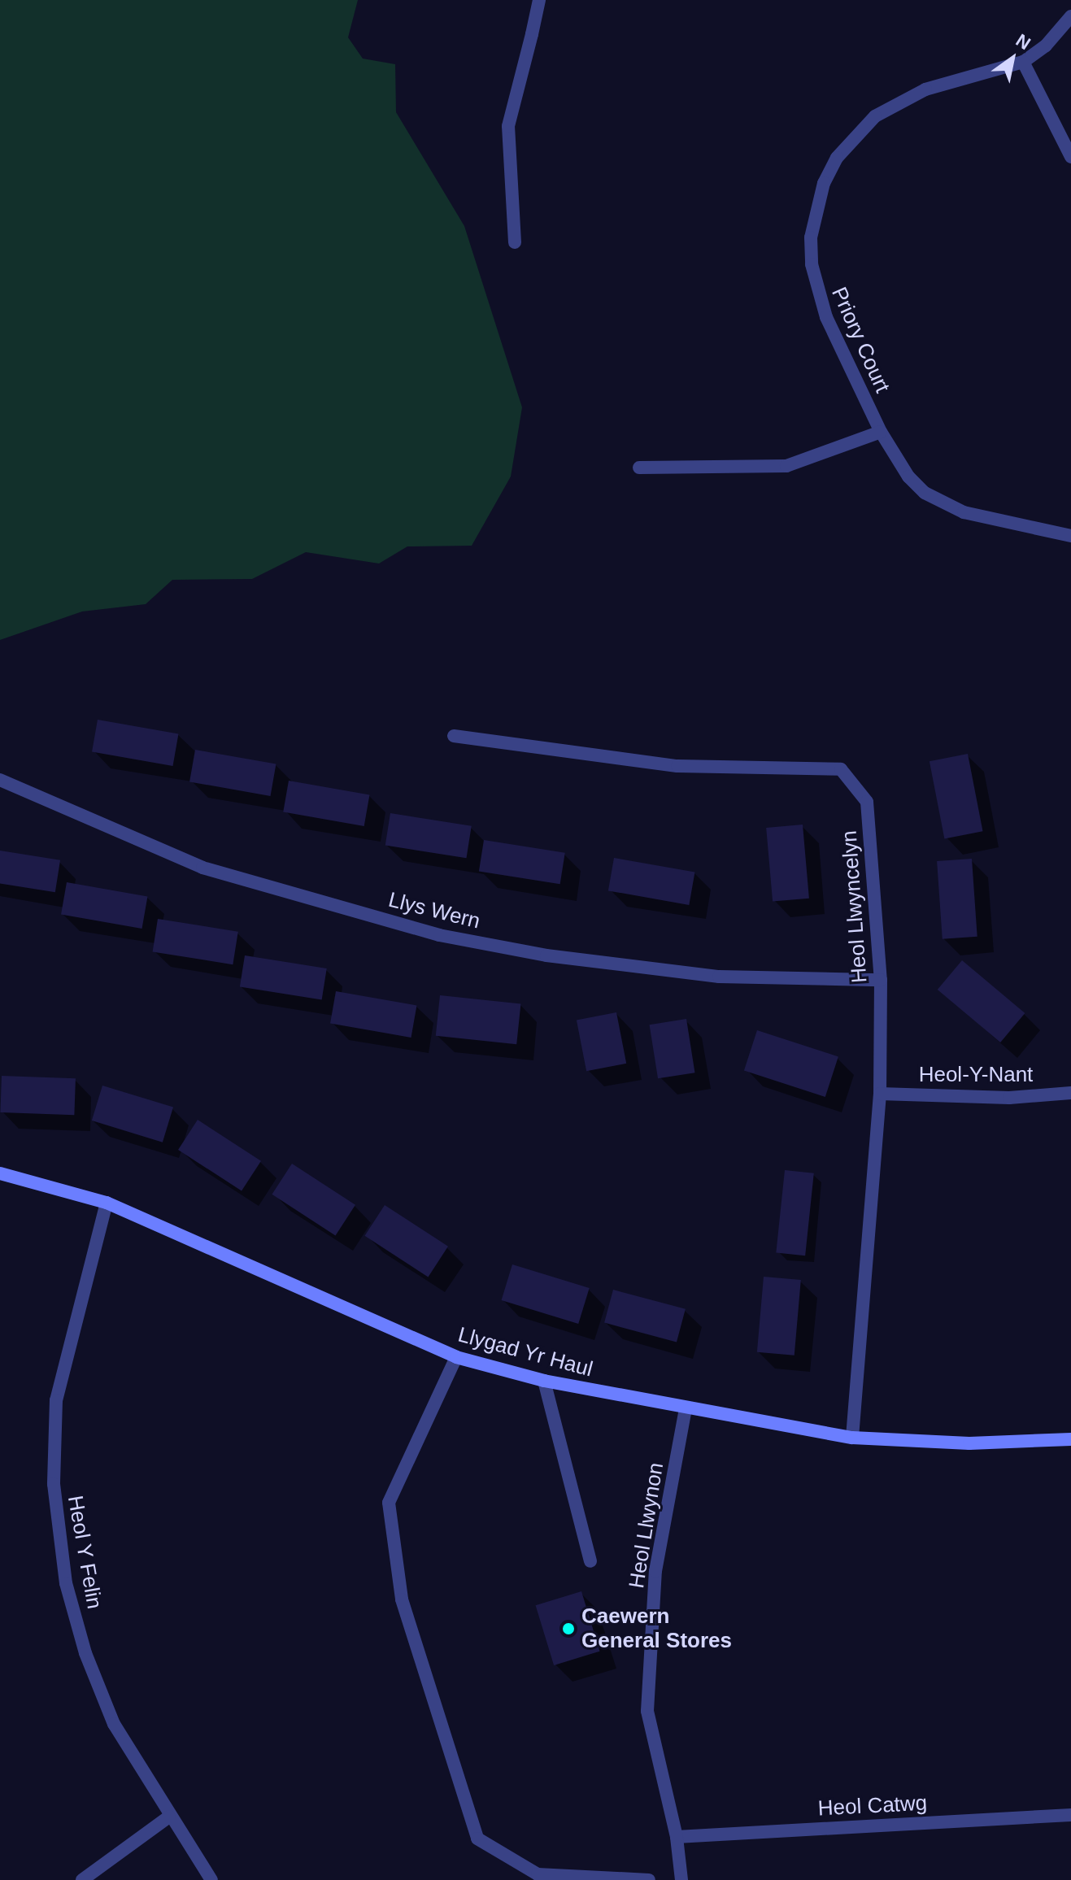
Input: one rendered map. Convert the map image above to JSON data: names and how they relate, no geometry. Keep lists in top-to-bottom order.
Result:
{
  "streets": {
    "street": [
      "Priory Court",
      "Heol Llwyncelyn",
      "Llys Wern",
      "Heol-Y-Nant",
      "Llygad Yr Haul",
      "Heol Llwynon",
      "Heol Y Felin",
      "Heol Catwg"
    ]
  },
  "crossings": [
    ["Heol Llwyncelyn", "Llys Wern"],
    ["Heol Llwyncelyn", "Heol-Y-Nant"],
    ["Heol Llwyncelyn", "Llygad Yr Haul"],
    ["Llygad Yr Haul", "Heol Llwynon"],
    ["Llygad Yr Haul", "Heol Y Felin"],
    ["Heol Llwynon", "Heol Catwg"]
  ],
  "places": ["Caewern General Stores"],
  "north": "top right"
}
